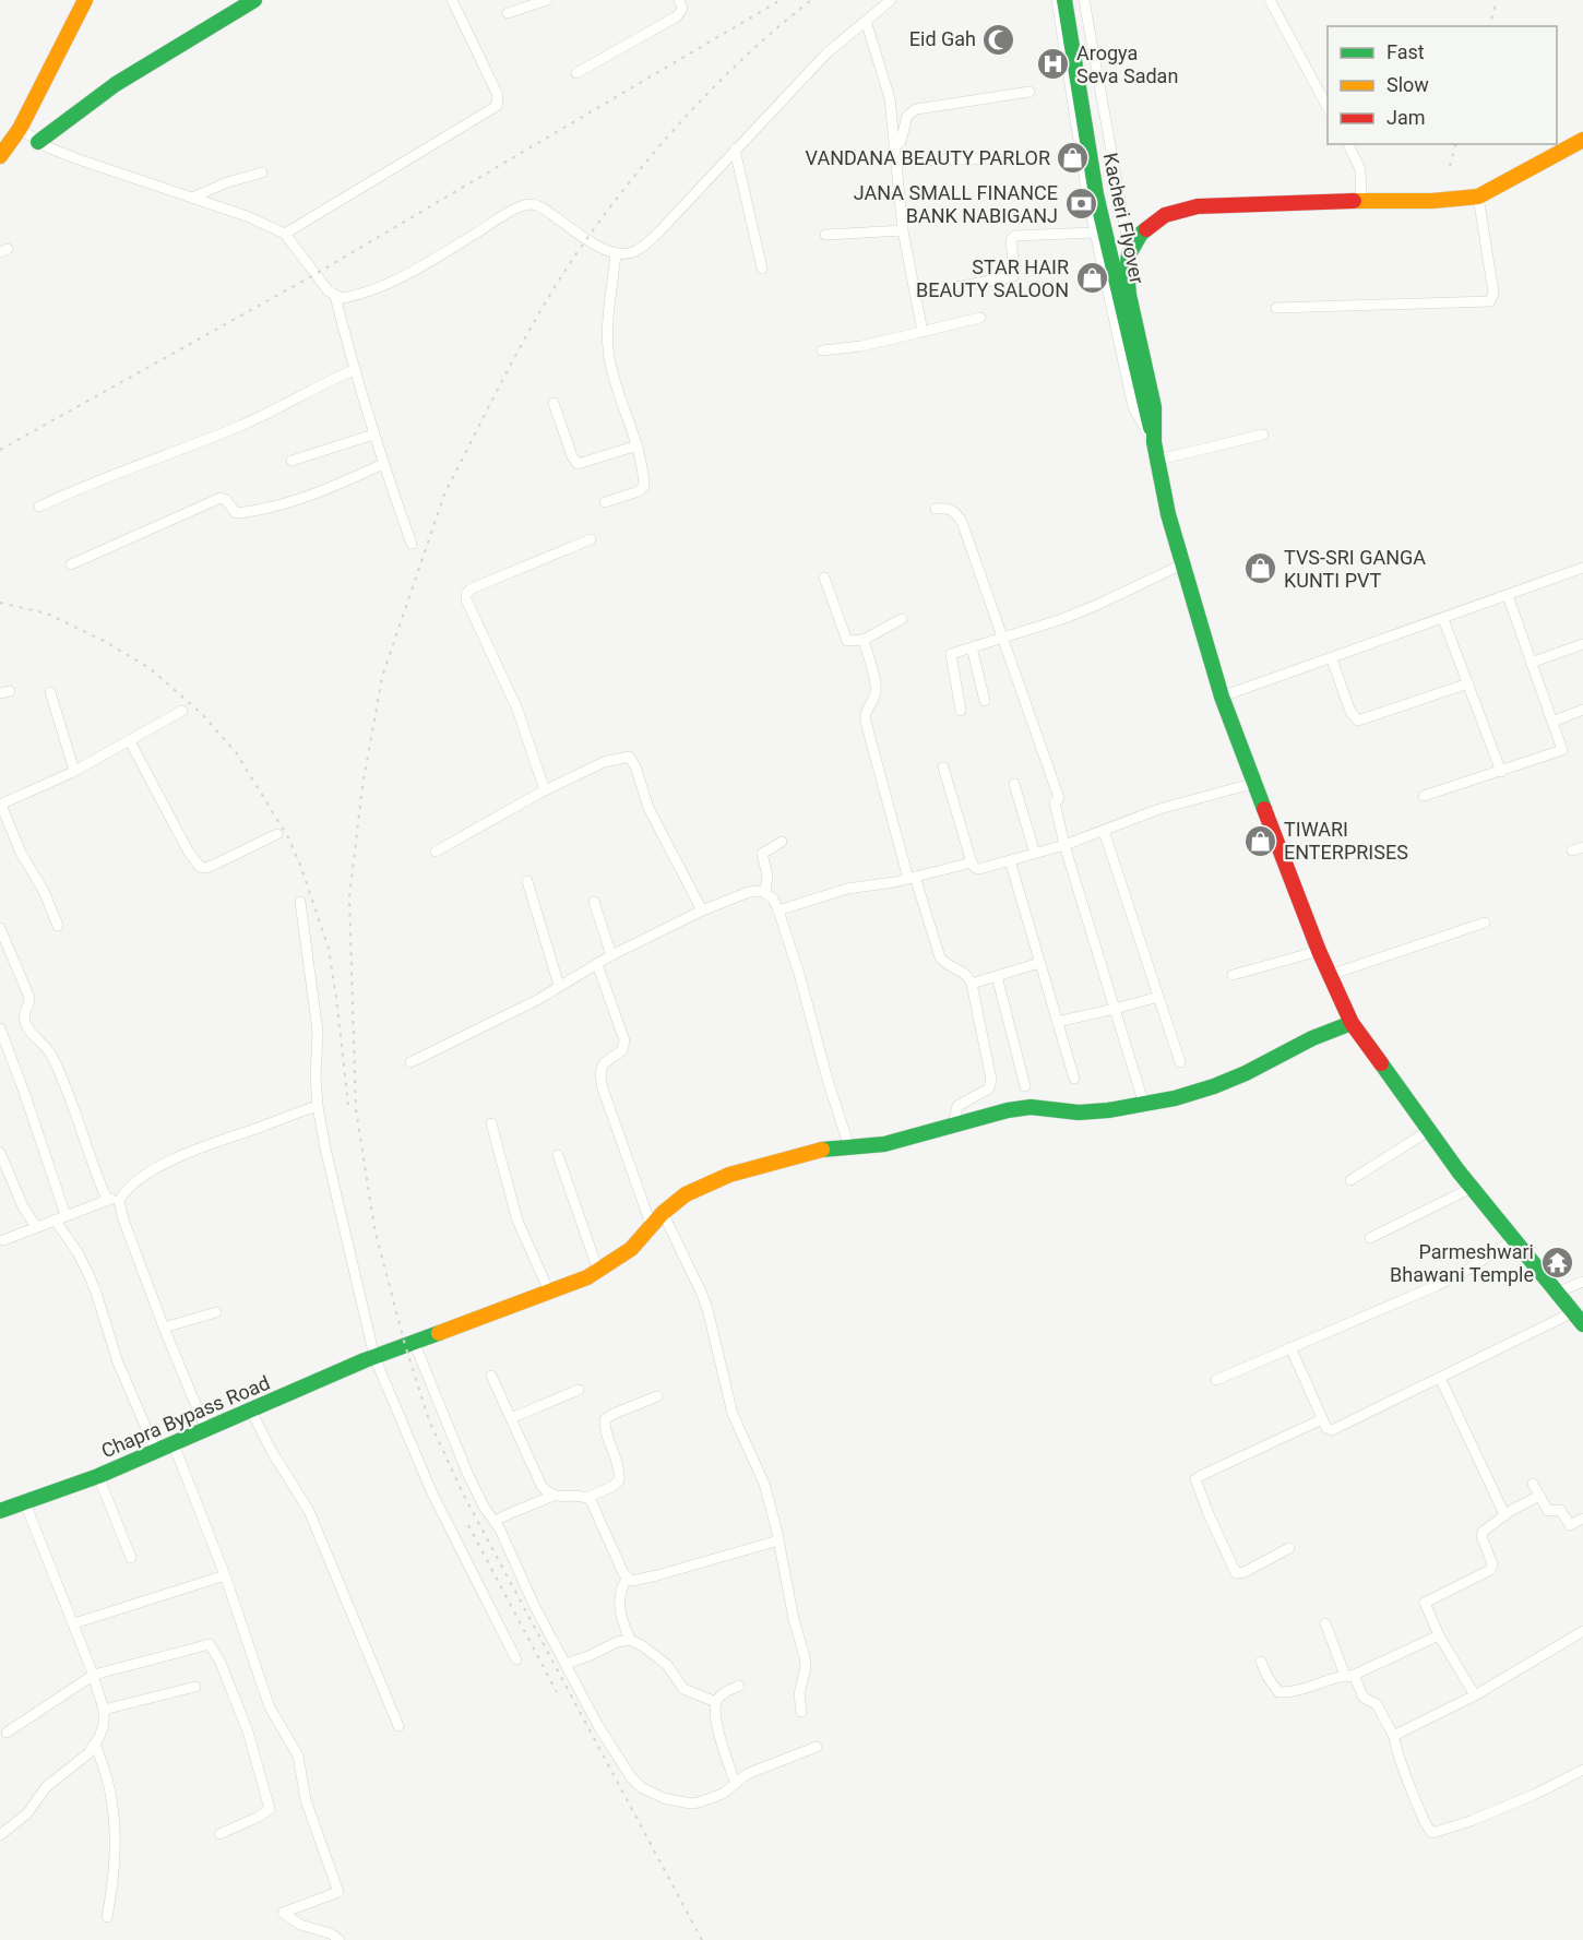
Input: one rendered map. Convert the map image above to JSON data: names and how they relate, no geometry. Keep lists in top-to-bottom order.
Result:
{
  "streets": {
    "main road": ["Kacheri Flyover", "Chapra Bypass Road"]
  },
  "places": {
    "mosque": ["Eid Gah"],
    "hospital": ["Arogya Seva Sadan"],
    "shop": [
      "VANDANA BEAUTY PARLOR",
      "STAR HAIR BEAUTY SALOON",
      "TVS-SRI GANGA KUNTI PVT",
      "TIWARI ENTERPRISES"
    ],
    "bank": ["JANA SMALL FINANCE BANK NABIGANJ"],
    "temple": ["Parmeshwari Bhawani Temple"]
  },
  "legend": ["Fast", "Slow", "Jam"]
}
